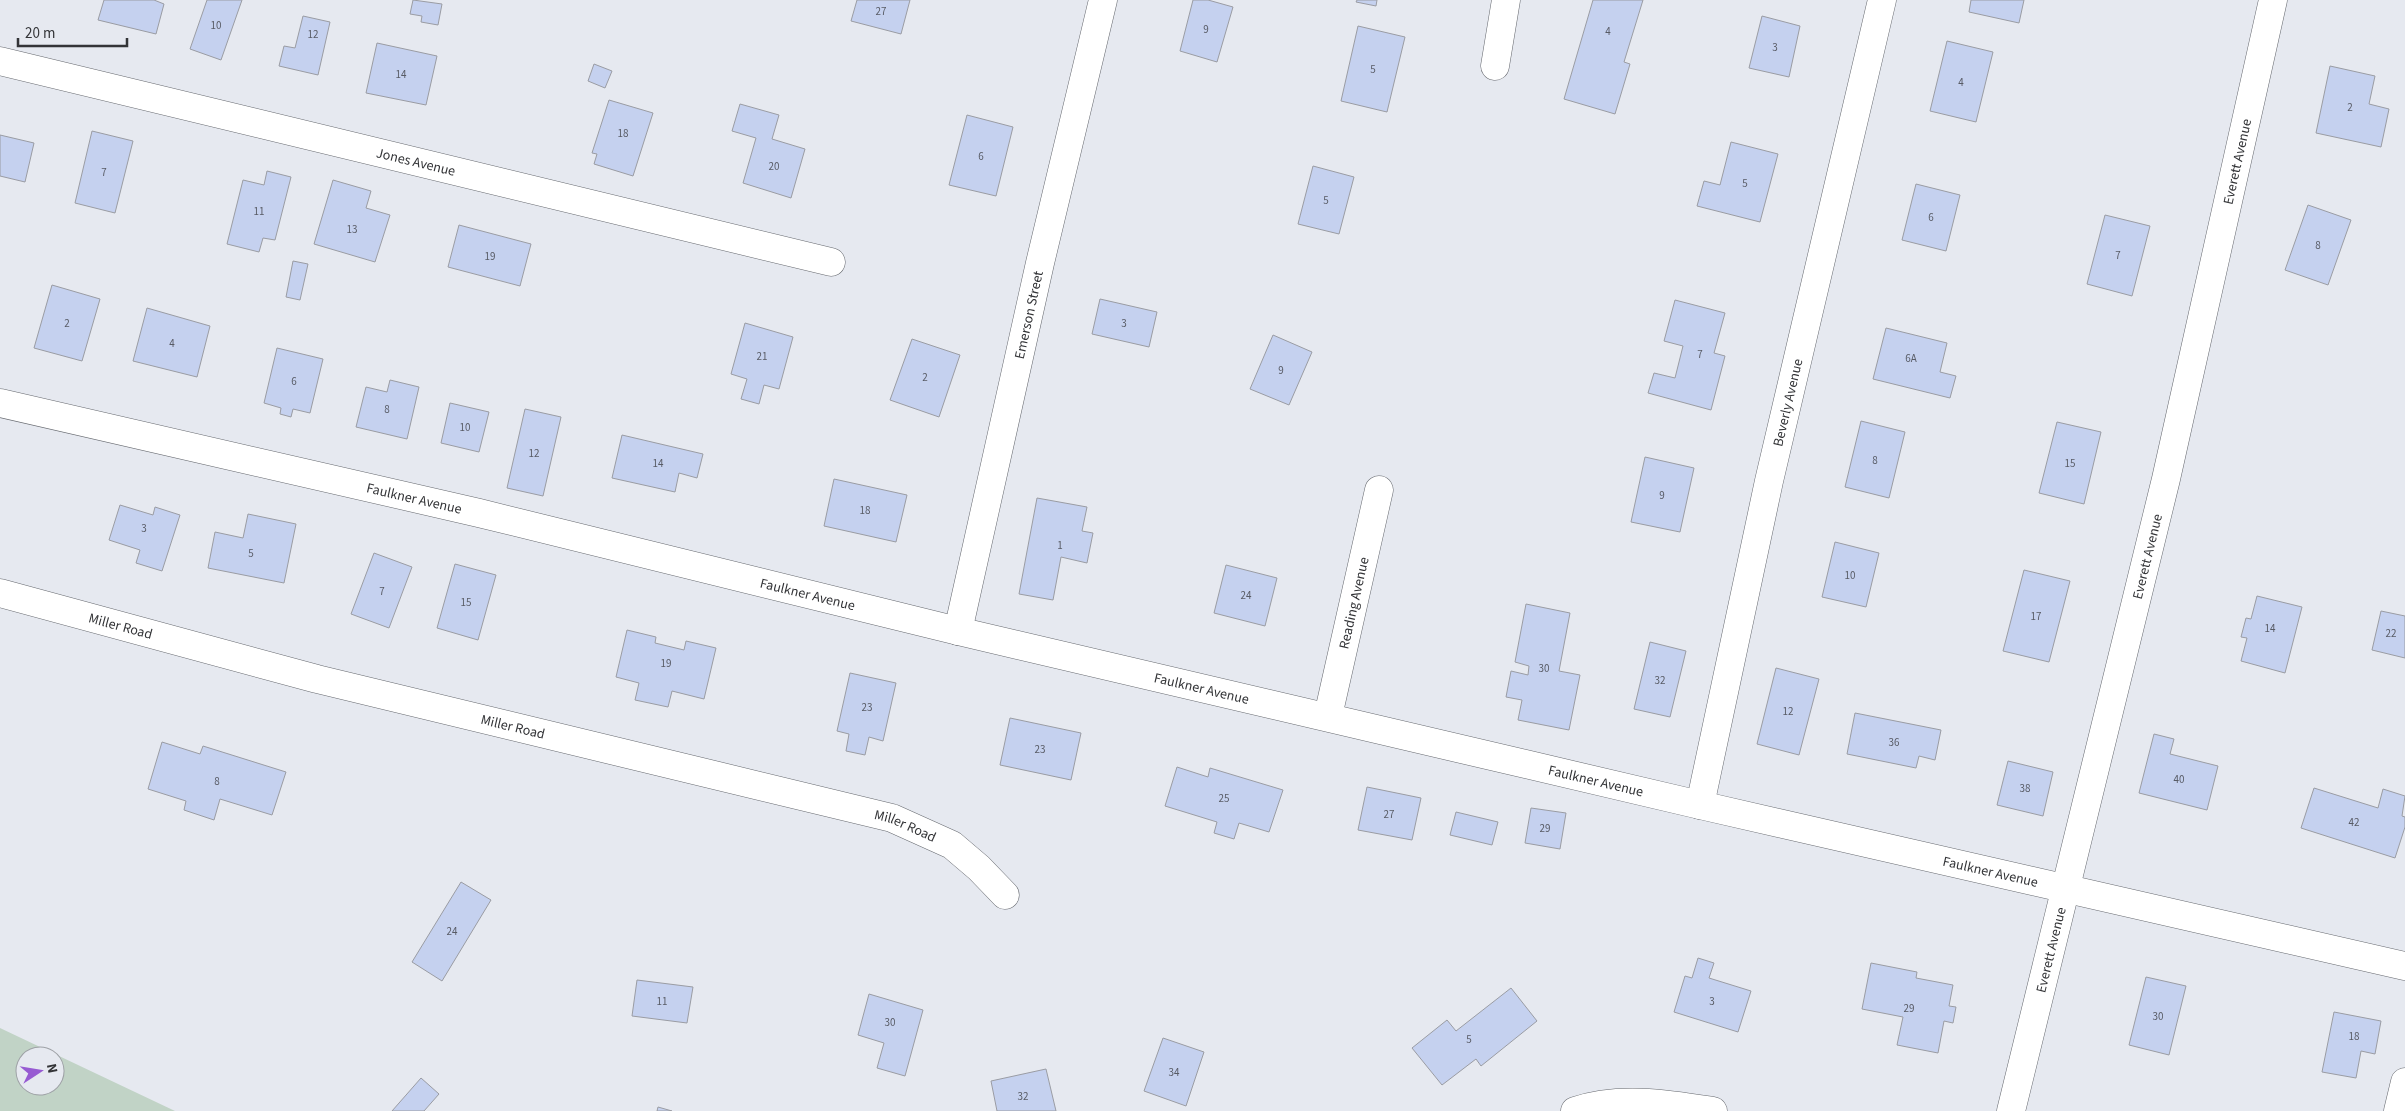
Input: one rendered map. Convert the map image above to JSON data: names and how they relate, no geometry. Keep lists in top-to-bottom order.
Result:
{
  "streets": {
    "street": [
      "Jones Avenue",
      "Everett Avenue",
      "Emerson Street",
      "Beverly Avenue",
      "Faulkner Avenue",
      "Reading Avenue",
      "Miller Road"
    ]
  },
  "crossings": [
    ["Everett Avenue", "Faulkner Avenue"],
    ["Emerson Street", "Faulkner Avenue"],
    ["Beverly Avenue", "Faulkner Avenue"],
    ["Faulkner Avenue", "Reading Avenue"]
  ],
  "house_numbers": [
    "27",
    "10",
    "9",
    "4",
    "12",
    "3",
    "5",
    "14",
    "4",
    "2",
    "18",
    "6",
    "20",
    "7",
    "5",
    "5",
    "11",
    "6",
    "13",
    "8",
    "7",
    "19",
    "2",
    "3",
    "4",
    "7",
    "21",
    "6A",
    "9",
    "2",
    "6",
    "8",
    "10",
    "12",
    "8",
    "14",
    "15",
    "9",
    "18",
    "3",
    "1",
    "5",
    "10",
    "7",
    "24",
    "15",
    "17",
    "14",
    "22",
    "19",
    "30",
    "32",
    "23",
    "12",
    "36",
    "23",
    "40",
    "8",
    "38",
    "25",
    "27",
    "42",
    "29",
    "24",
    "11",
    "3",
    "29",
    "30",
    "30",
    "18",
    "5",
    "34",
    "32"
  ],
  "scale_bar": "20 m",
  "north": "right"
}
